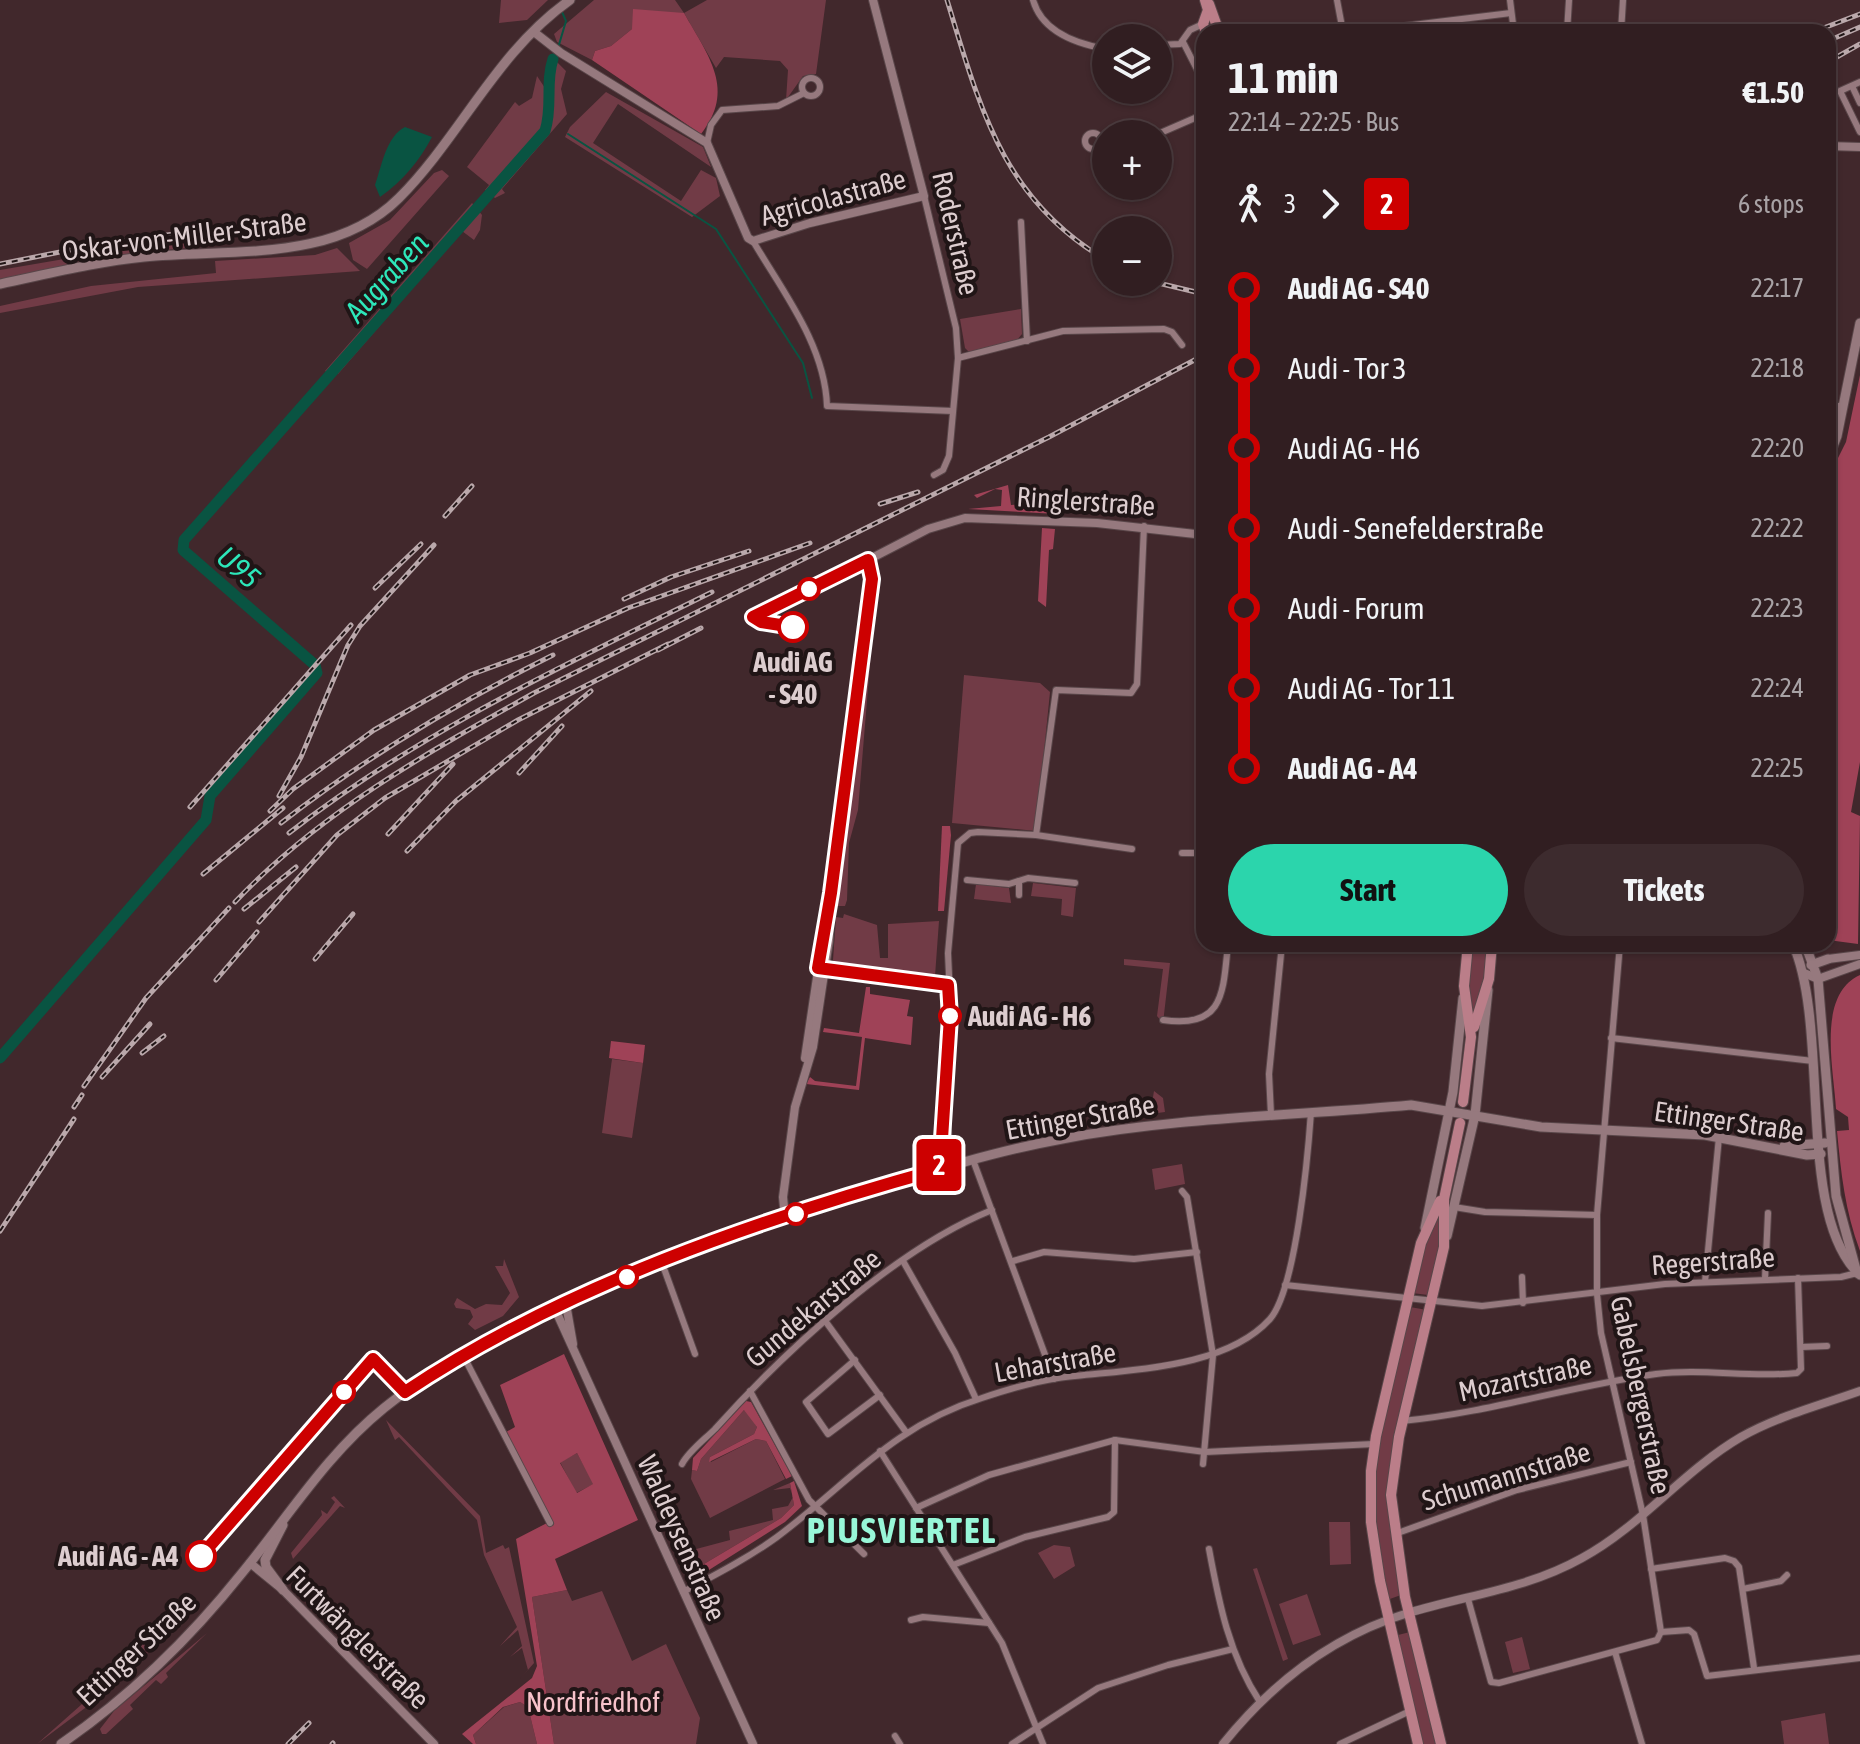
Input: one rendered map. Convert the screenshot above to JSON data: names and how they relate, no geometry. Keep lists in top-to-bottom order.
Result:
{
  "streets": {
    "main road": ["Oskar-von-Miller-Straße", "Ettinger Straße"],
    "street": [
      "Agricolastraße",
      "Roderstraße",
      "Ringlerstraße",
      "Regerstraße",
      "Gundekarstraße",
      "Leharstraße",
      "Mozartstraße",
      "Gabelsbergerstraße",
      "Schumannstraße",
      "Waldeysenstraße",
      "Furtwänglerstraße"
    ]
  },
  "crossings": [
    ["Agricolastraße", "Roderstraße"],
    ["Ettinger Straße", "Leharstraße"],
    ["Ettinger Straße", "Gabelsbergerstraße"],
    ["Ettinger Straße", "Waldeysenstraße"],
    ["Ettinger Straße", "Furtwänglerstraße"],
    ["Regerstraße", "Leharstraße"],
    ["Regerstraße", "Gabelsbergerstraße"],
    ["Leharstraße", "Waldeysenstraße"],
    ["Mozartstraße", "Gabelsbergerstraße"],
    ["Gabelsbergerstraße", "Schumannstraße"]
  ],
  "districts": ["PIUSVIERTEL"],
  "water": ["Augraben", "U95"],
  "parks": ["Nordfriedhof"],
  "places": ["Audi AG - S40", "Audi AG - H6", "Audi AG - A4"],
  "lines": ["bus line 2"],
  "page": {
    "on_map": "2",
    "map_buttons": ["+", "−"],
    "heading": ["11 min", "22:14 – 22:25 · Bus", "€1.50"],
    "legs": ["3", "2", "6 stops"],
    "list": [
      {
        "name": "Audi AG - S40",
        "value": "22:17"
      },
      {
        "name": "Audi - Tor 3",
        "value": "22:18"
      },
      {
        "name": "Audi AG - H6",
        "value": "22:20"
      },
      {
        "name": "Audi - Senefelderstraße",
        "value": "22:22"
      },
      {
        "name": "Audi - Forum",
        "value": "22:23"
      },
      {
        "name": "Audi AG - Tor 11",
        "value": "22:24"
      },
      {
        "name": "Audi AG - A4",
        "value": "22:25"
      }
    ],
    "buttons": ["Start", "Tickets"]
  }
}
